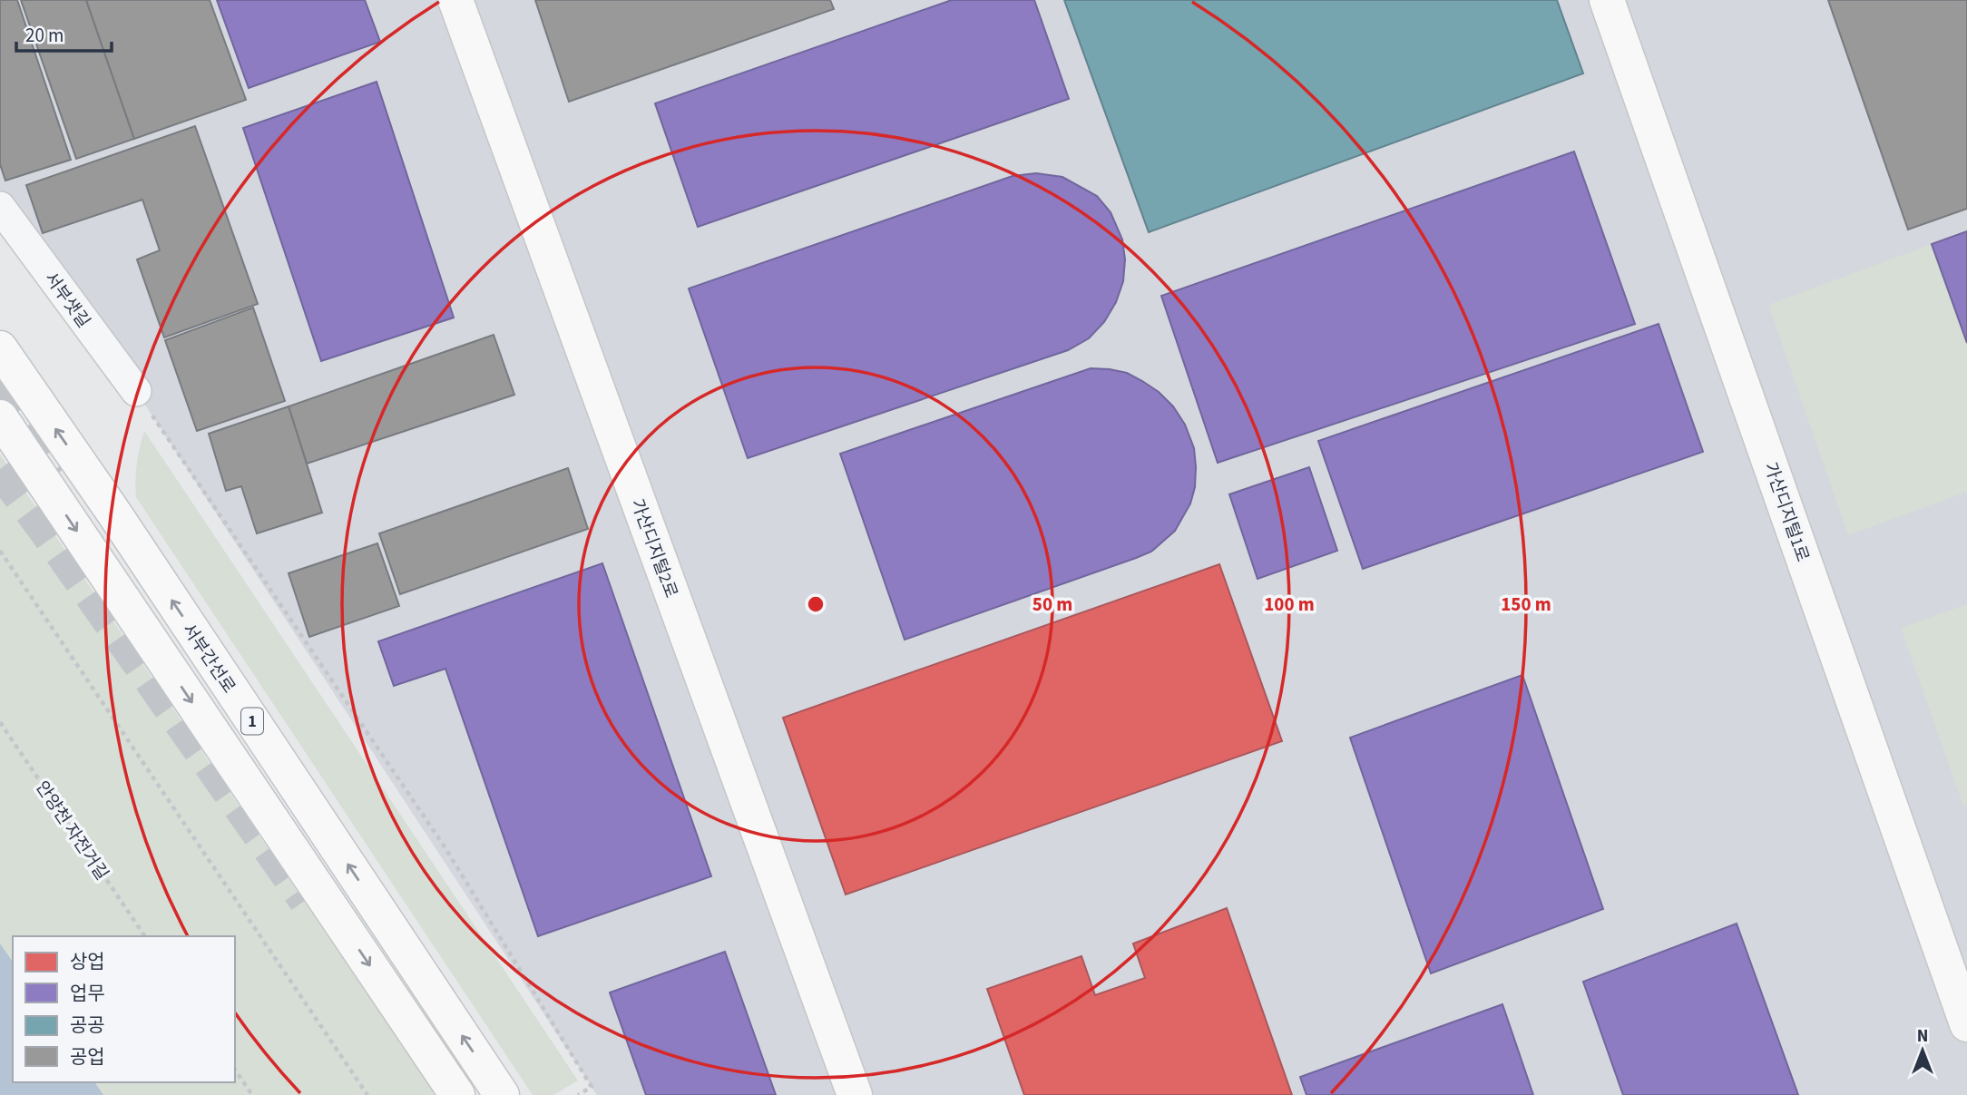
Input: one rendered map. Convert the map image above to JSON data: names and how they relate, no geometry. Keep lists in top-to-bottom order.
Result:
{
  "streets": {
    "street": [
      "서부샛길",
      "가산디지털1로",
      "가산디지털2로",
      "서부간선로",
      "1"
    ],
    "path": ["안양천 자전거길"]
  },
  "legend": [
    "상업",
    "업무",
    "공공",
    "공업"
  ],
  "scale_bar": "20 m",
  "north": "top",
  "rings": ["50 m", "100 m", "150 m"]
}
